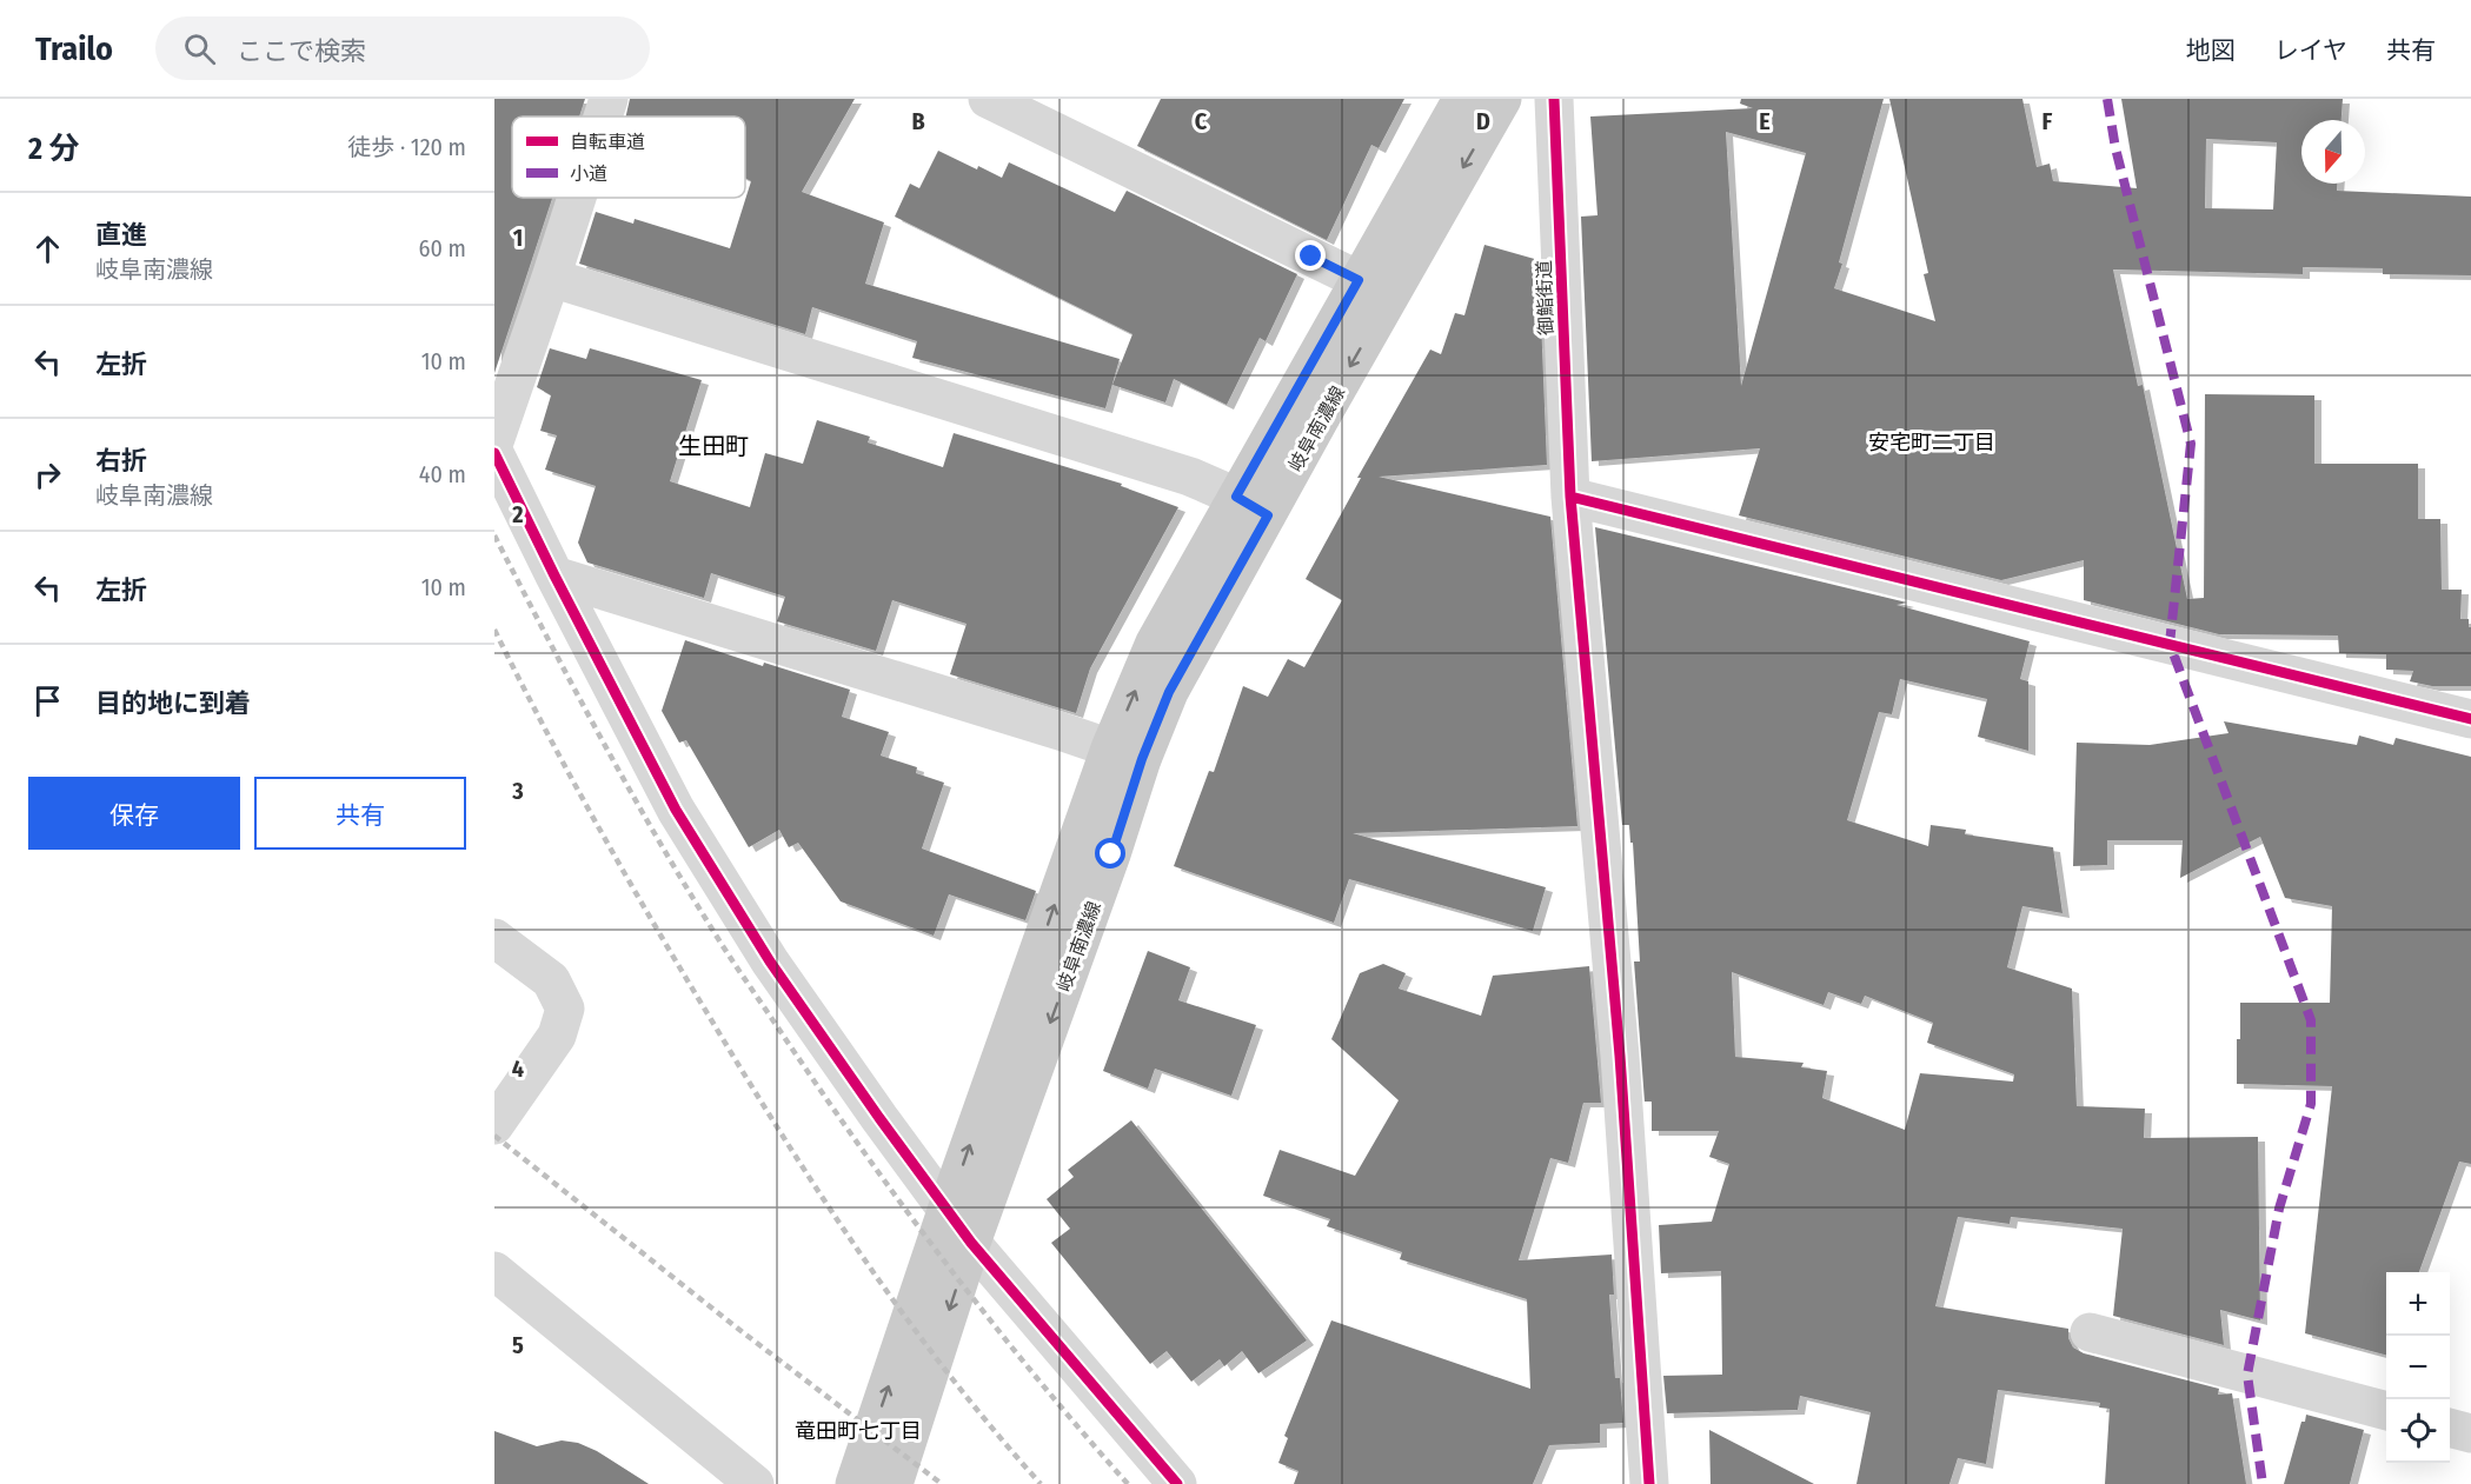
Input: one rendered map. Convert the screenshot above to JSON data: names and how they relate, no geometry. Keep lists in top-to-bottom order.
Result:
{
  "streets": {
    "main road": ["岐阜南濃線"],
    "street": ["御鮨街道"]
  },
  "districts": ["安宅町二丁目", "生田町", "竜田町七丁目"],
  "legend": ["自転車道", "小道"],
  "north": "bottom",
  "page": {
    "header": "Trailo",
    "search": "ここで検索",
    "nav": ["地図", "レイヤ", "共有"],
    "heading": ["2 分", "徒歩 · 120 m"],
    "list": [
      ["直進", "岐阜南濃線", "60 m"],
      ["左折", "10 m"],
      ["右折", "岐阜南濃線", "40 m"],
      ["左折", "10 m"],
      "目的地に到着"
    ],
    "buttons": ["保存", "共有"],
    "map_buttons": ["+", "−"]
  },
  "grid": {
    "columns": [
      "B",
      "C",
      "D",
      "E",
      "F"
    ],
    "rows": [
      "1",
      "2",
      "3",
      "4",
      "5"
    ]
  }
}
